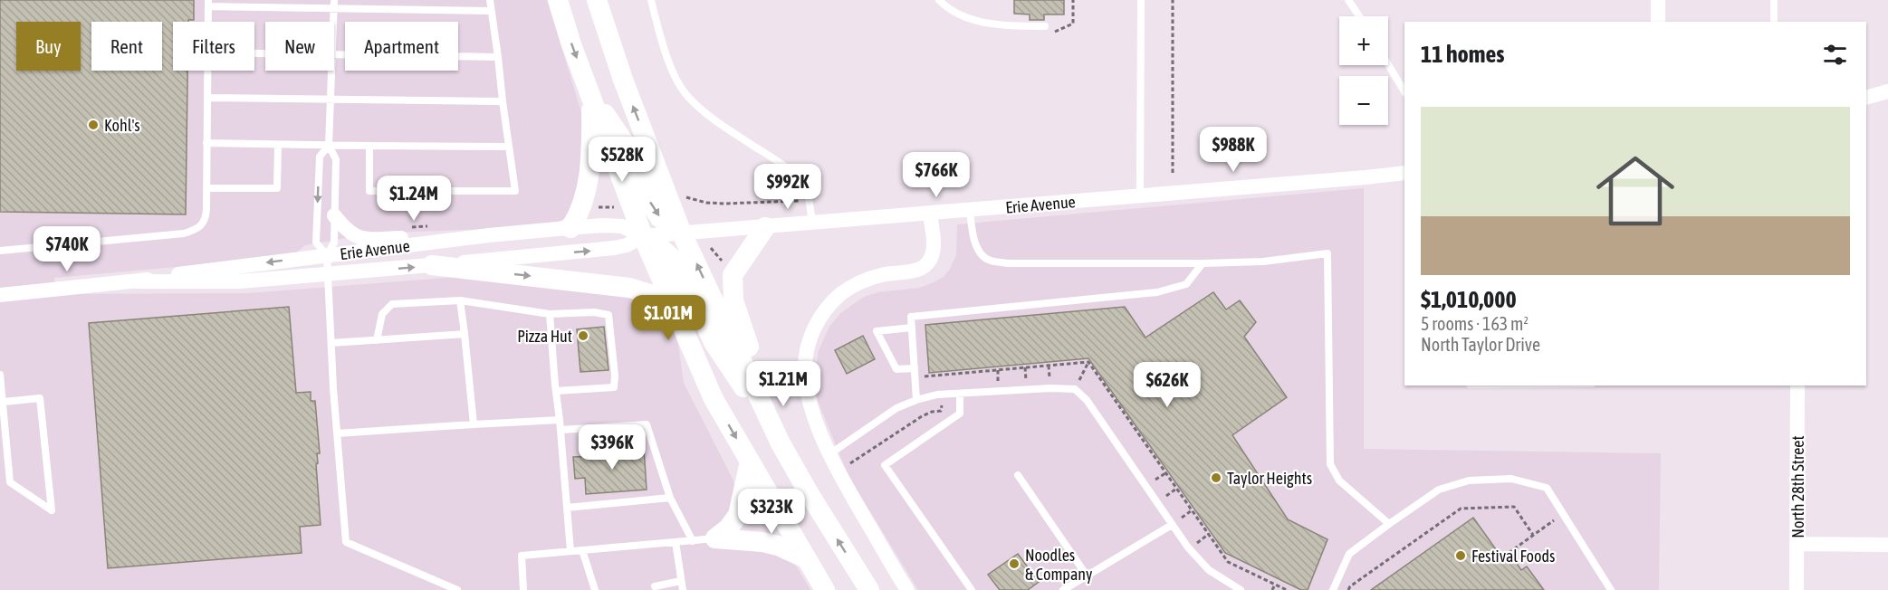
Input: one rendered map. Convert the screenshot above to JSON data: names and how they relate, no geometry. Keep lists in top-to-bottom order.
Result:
{
  "streets": {
    "street": ["Erie Avenue", "North 28th Street"]
  },
  "places": [
    "Kohl's",
    "Pizza Hut",
    "Taylor Heights",
    "Festival Foods",
    "Noodles & Company"
  ],
  "page": {
    "map_buttons": ["+", "−"],
    "chip": [
      "Buy",
      "Rent",
      "Filters",
      "New",
      "Apartment"
    ],
    "heading": "11 homes",
    "list": [
      {
        "name": "$1,010,000",
        "note": "5 rooms · 163 m² · North Taylor Drive"
      }
    ],
    "price": [
      "$988K",
      "$528K",
      "$766K",
      "$992K",
      "$1.24M",
      "$740K",
      "$1.01M",
      "$1.21M",
      "$626K",
      "$396K",
      "$323K"
    ]
  }
}
